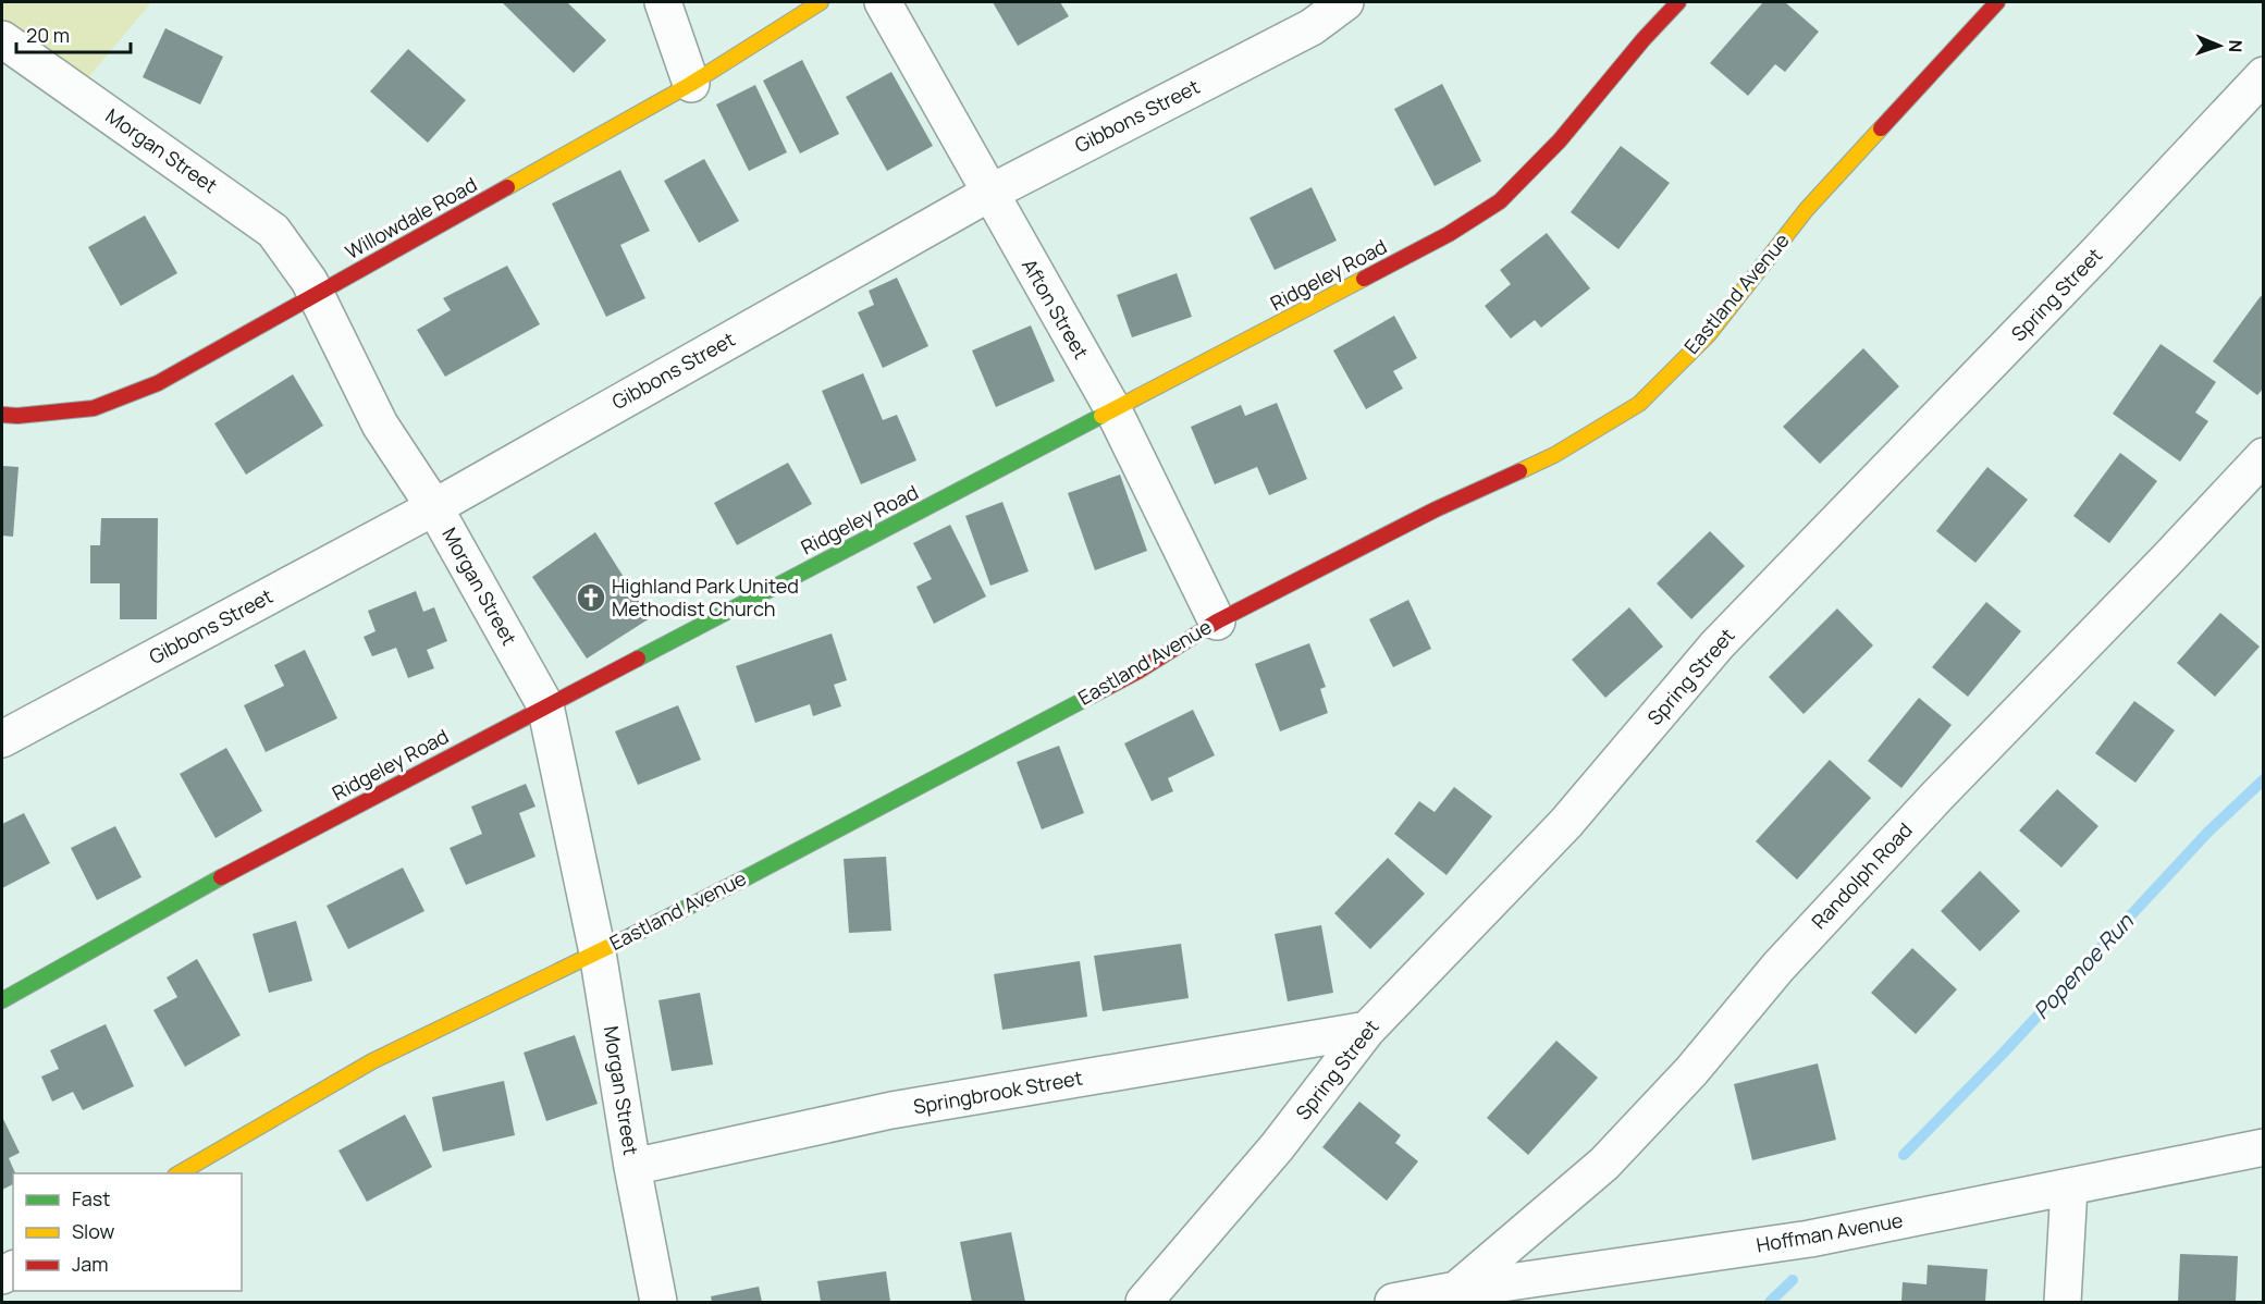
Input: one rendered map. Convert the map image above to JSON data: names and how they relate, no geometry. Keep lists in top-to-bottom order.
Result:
{
  "streets": {
    "street": [
      "Gibbons Street",
      "Morgan Street",
      "Willowdale Road",
      "Ridgeley Road",
      "Eastland Avenue",
      "Spring Street",
      "Afton Street",
      "Randolph Road",
      "Springbrook Street",
      "Hoffman Avenue"
    ]
  },
  "crossings": [
    ["Gibbons Street", "Morgan Street"],
    ["Gibbons Street", "Afton Street"],
    ["Morgan Street", "Willowdale Road"],
    ["Morgan Street", "Ridgeley Road"],
    ["Morgan Street", "Eastland Avenue"],
    ["Morgan Street", "Springbrook Street"],
    ["Ridgeley Road", "Afton Street"],
    ["Eastland Avenue", "Afton Street"],
    ["Spring Street", "Springbrook Street"],
    ["Randolph Road", "Hoffman Avenue"]
  ],
  "water": ["Popenoe Run"],
  "places": {
    "church": ["Highland Park United Methodist Church"]
  },
  "legend": ["Fast", "Slow", "Jam"],
  "scale_bar": "20 m",
  "north": "right"
}
